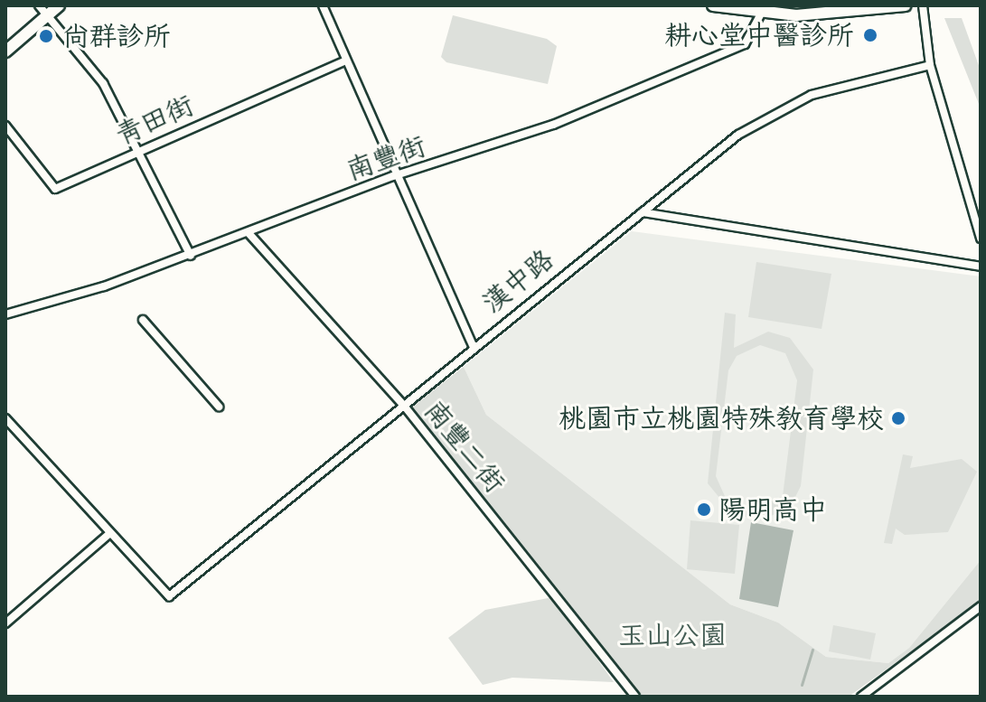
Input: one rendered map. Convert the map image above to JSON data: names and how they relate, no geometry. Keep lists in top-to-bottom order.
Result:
{
  "streets": {
    "street": [
      "青田街",
      "南豐街",
      "漢中路",
      "南豐二街"
    ]
  },
  "crossings": [
    ["南豐街", "南豐二街"],
    ["漢中路", "南豐二街"]
  ],
  "parks": ["玉山公園"],
  "places": [
    "耕心堂中醫診所",
    "尚群診所",
    "桃園市立桃園特殊教育學校",
    "陽明高中"
  ]
}
